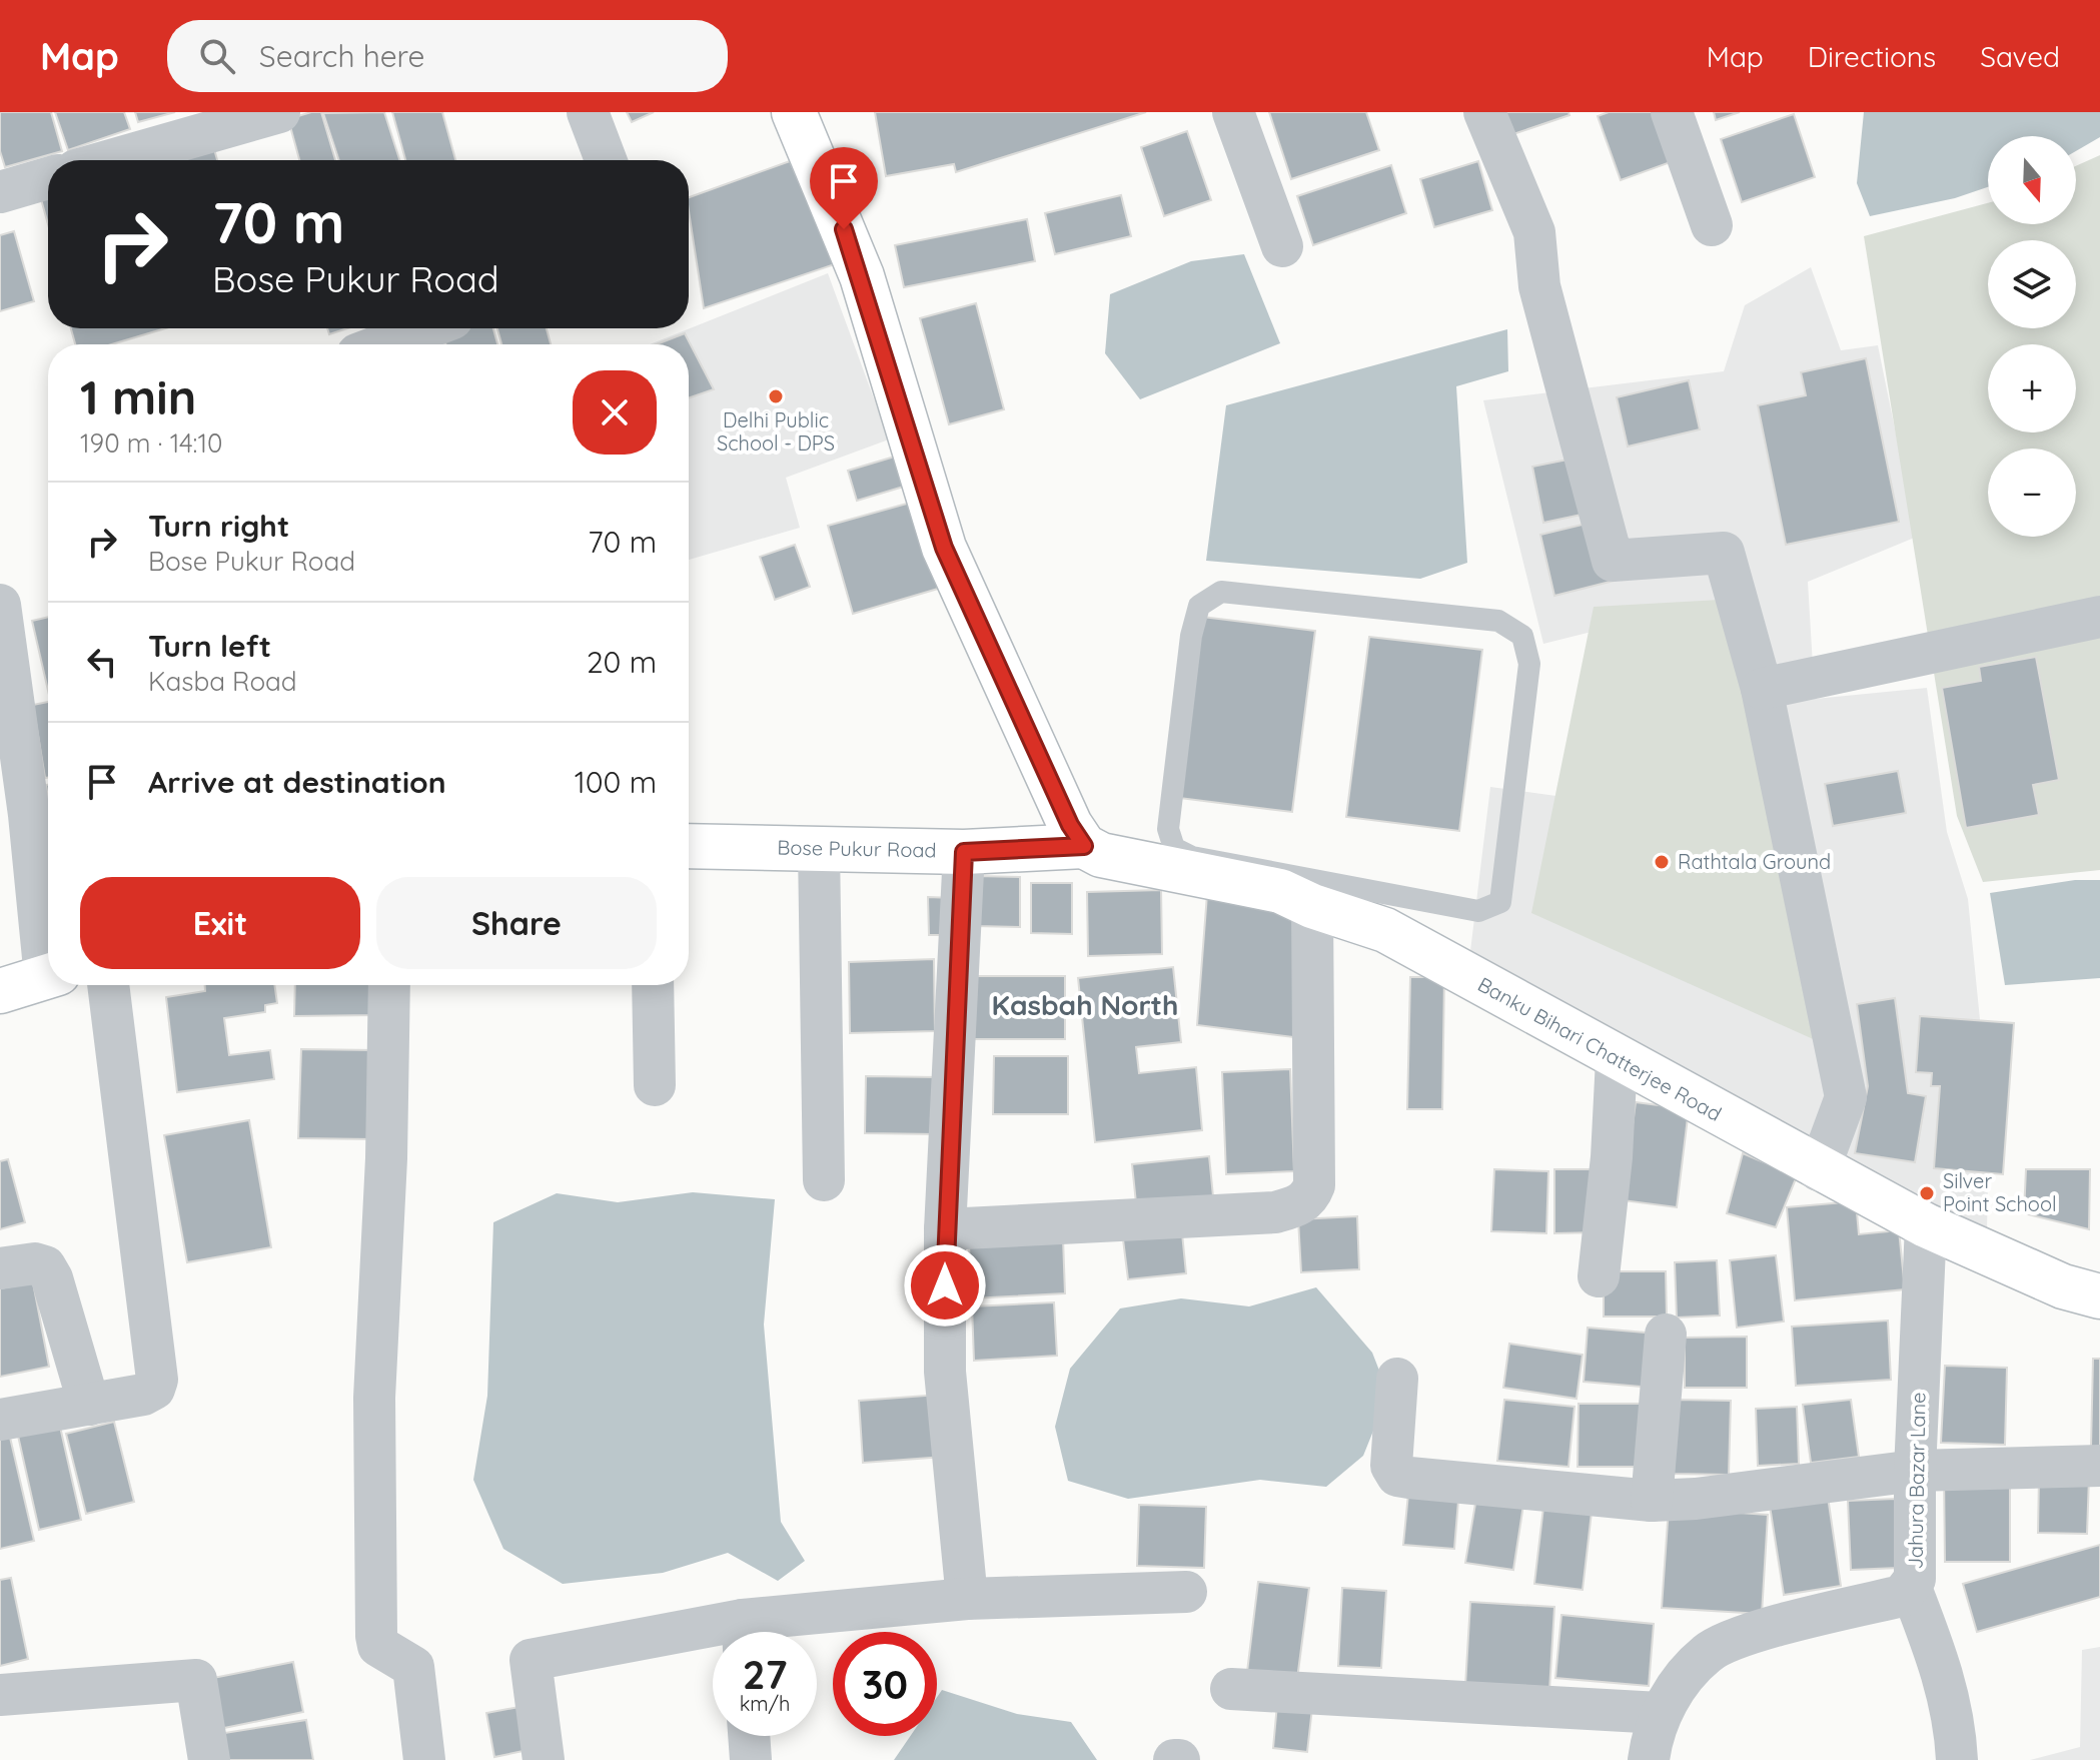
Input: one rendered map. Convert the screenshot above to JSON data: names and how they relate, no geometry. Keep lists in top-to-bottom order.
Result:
{
  "streets": {
    "main road": ["Bose Pukur Road", "Banku Bihari Chatterjee Road"],
    "street": ["Jahura Bazar Lane"]
  },
  "crossings": [
    ["Bose Pukur Road", "Banku Bihari Chatterjee Road"],
    ["Banku Bihari Chatterjee Road", "Jahura Bazar Lane"]
  ],
  "districts": ["Kasbah North"],
  "places": ["Delhi Public School - DPS", "Rathtala Ground", "Silver Point School"],
  "north": "bottom",
  "page": {
    "header": "Map",
    "search": "Search here",
    "nav": ["Map", "Directions", "Saved"],
    "map_buttons": ["+", "−"],
    "turn": ["70 m", "Bose Pukur Road"],
    "heading": ["1 min", "190 m · 14:10"],
    "list": [
      {
        "name": "Turn right",
        "note": "Bose Pukur Road",
        "value": "70 m"
      },
      {
        "name": "Turn left",
        "note": "Kasba Road",
        "value": "20 m"
      },
      {
        "name": "Arrive at destination",
        "value": "100 m"
      }
    ],
    "buttons": ["Exit", "Share"],
    "speed": "27 km/h",
    "limit": "30"
  }
}
